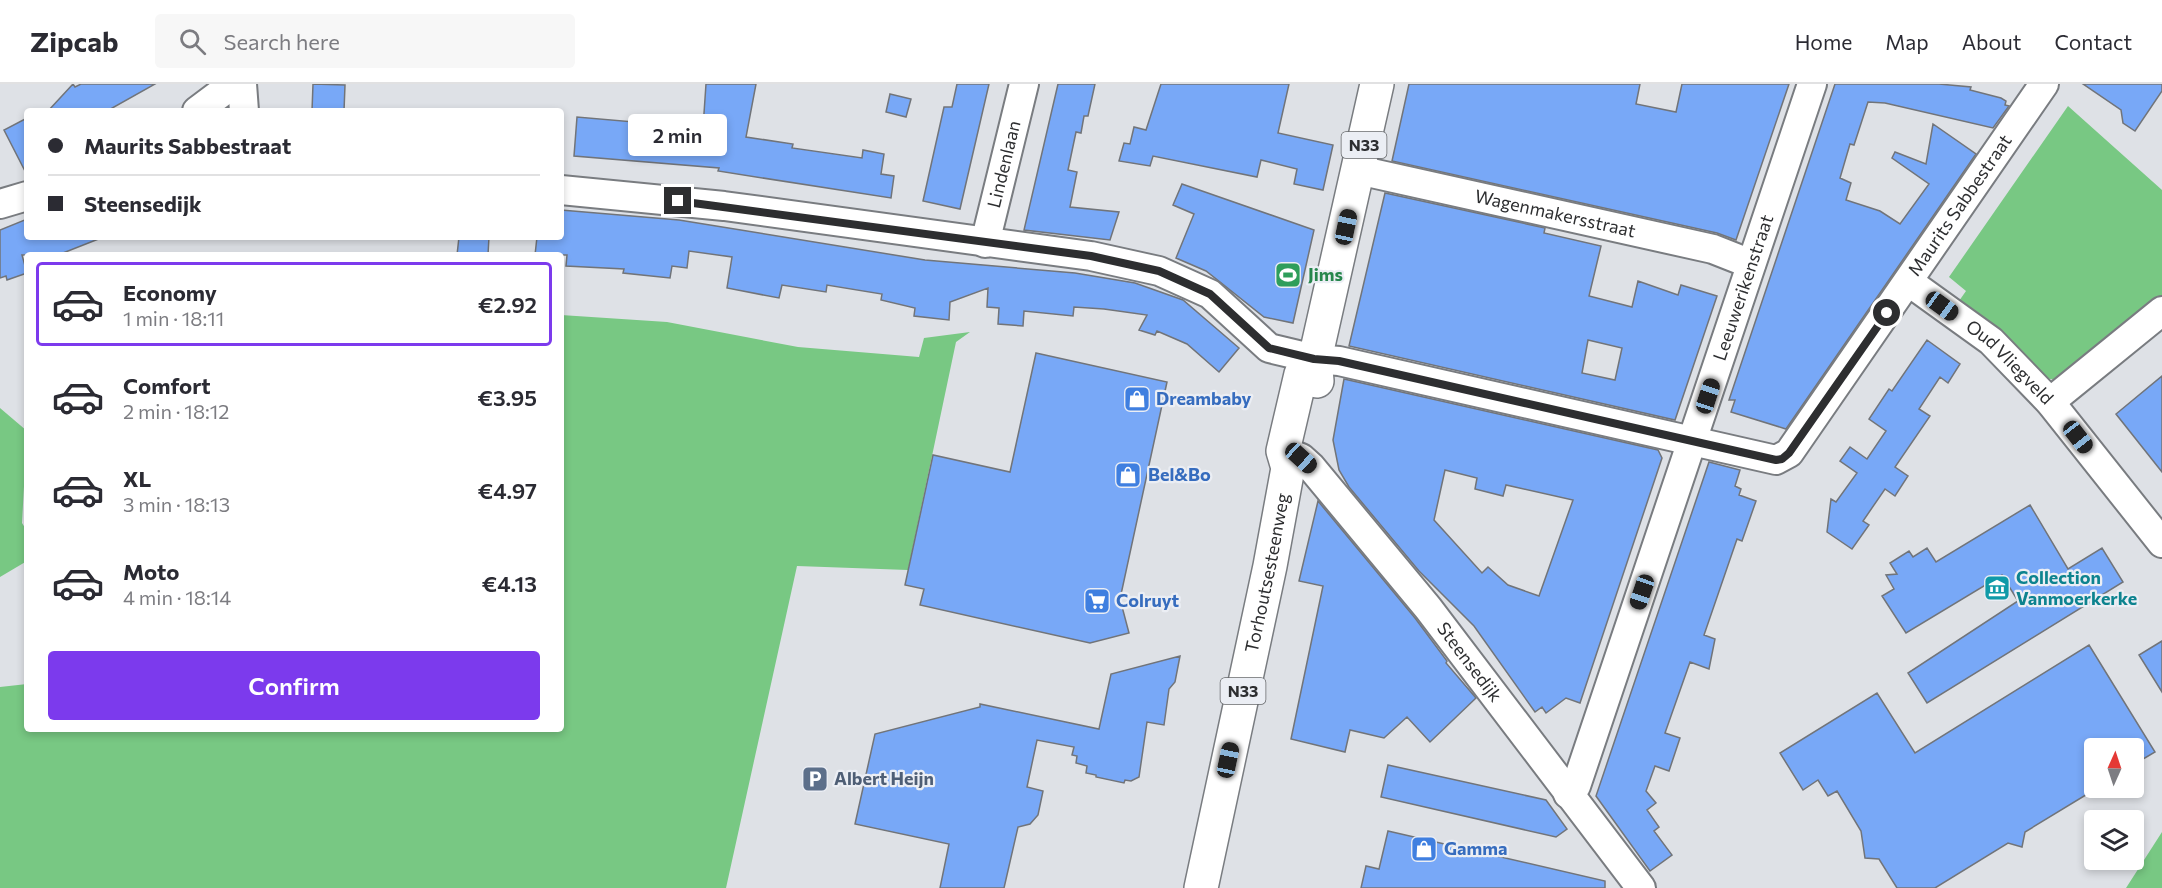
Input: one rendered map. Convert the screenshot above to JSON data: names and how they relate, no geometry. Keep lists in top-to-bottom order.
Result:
{
  "streets": {
    "main road": ["N33", "Torhoutsesteenweg"],
    "street": [
      "Lindenlaan",
      "Maurits Sabbestraat",
      "Wagenmakersstraat",
      "Leeuwerikenstraat",
      "Oud Vliegveld",
      "Steensedijk"
    ]
  },
  "crossings": [
    ["Maurits Sabbestraat", "Leeuwerikenstraat"],
    ["Maurits Sabbestraat", "Oud Vliegveld"],
    ["Wagenmakersstraat", "Leeuwerikenstraat"],
    ["Wagenmakersstraat", "Torhoutsesteenweg"],
    ["Leeuwerikenstraat", "Steensedijk"],
    ["Torhoutsesteenweg", "Steensedijk"]
  ],
  "places": {
    "sports": ["Jims"],
    "shop": ["Dreambaby", "Bel&Bo", "Gamma"],
    "museum": ["Collection Vanmoerkerke"],
    "supermarket": ["Colruyt"],
    "parking": ["Albert Heijn"]
  },
  "north": "top",
  "page": {
    "header": "Zipcab",
    "search": "Search here",
    "nav": [
      "Home",
      "Map",
      "About",
      "Contact"
    ],
    "banner": ["Maurits Sabbestraat", "Steensedijk"],
    "bubble": "2 min",
    "list": [
      {
        "name": "Economy",
        "note": "1 min · 18:11",
        "value": "€2.92"
      },
      {
        "name": "Comfort",
        "note": "2 min · 18:12",
        "value": "€3.95"
      },
      {
        "name": "XL",
        "note": "3 min · 18:13",
        "value": "€4.97"
      },
      {
        "name": "Moto",
        "note": "4 min · 18:14",
        "value": "€4.13"
      }
    ],
    "buttons": "Confirm"
  }
}
